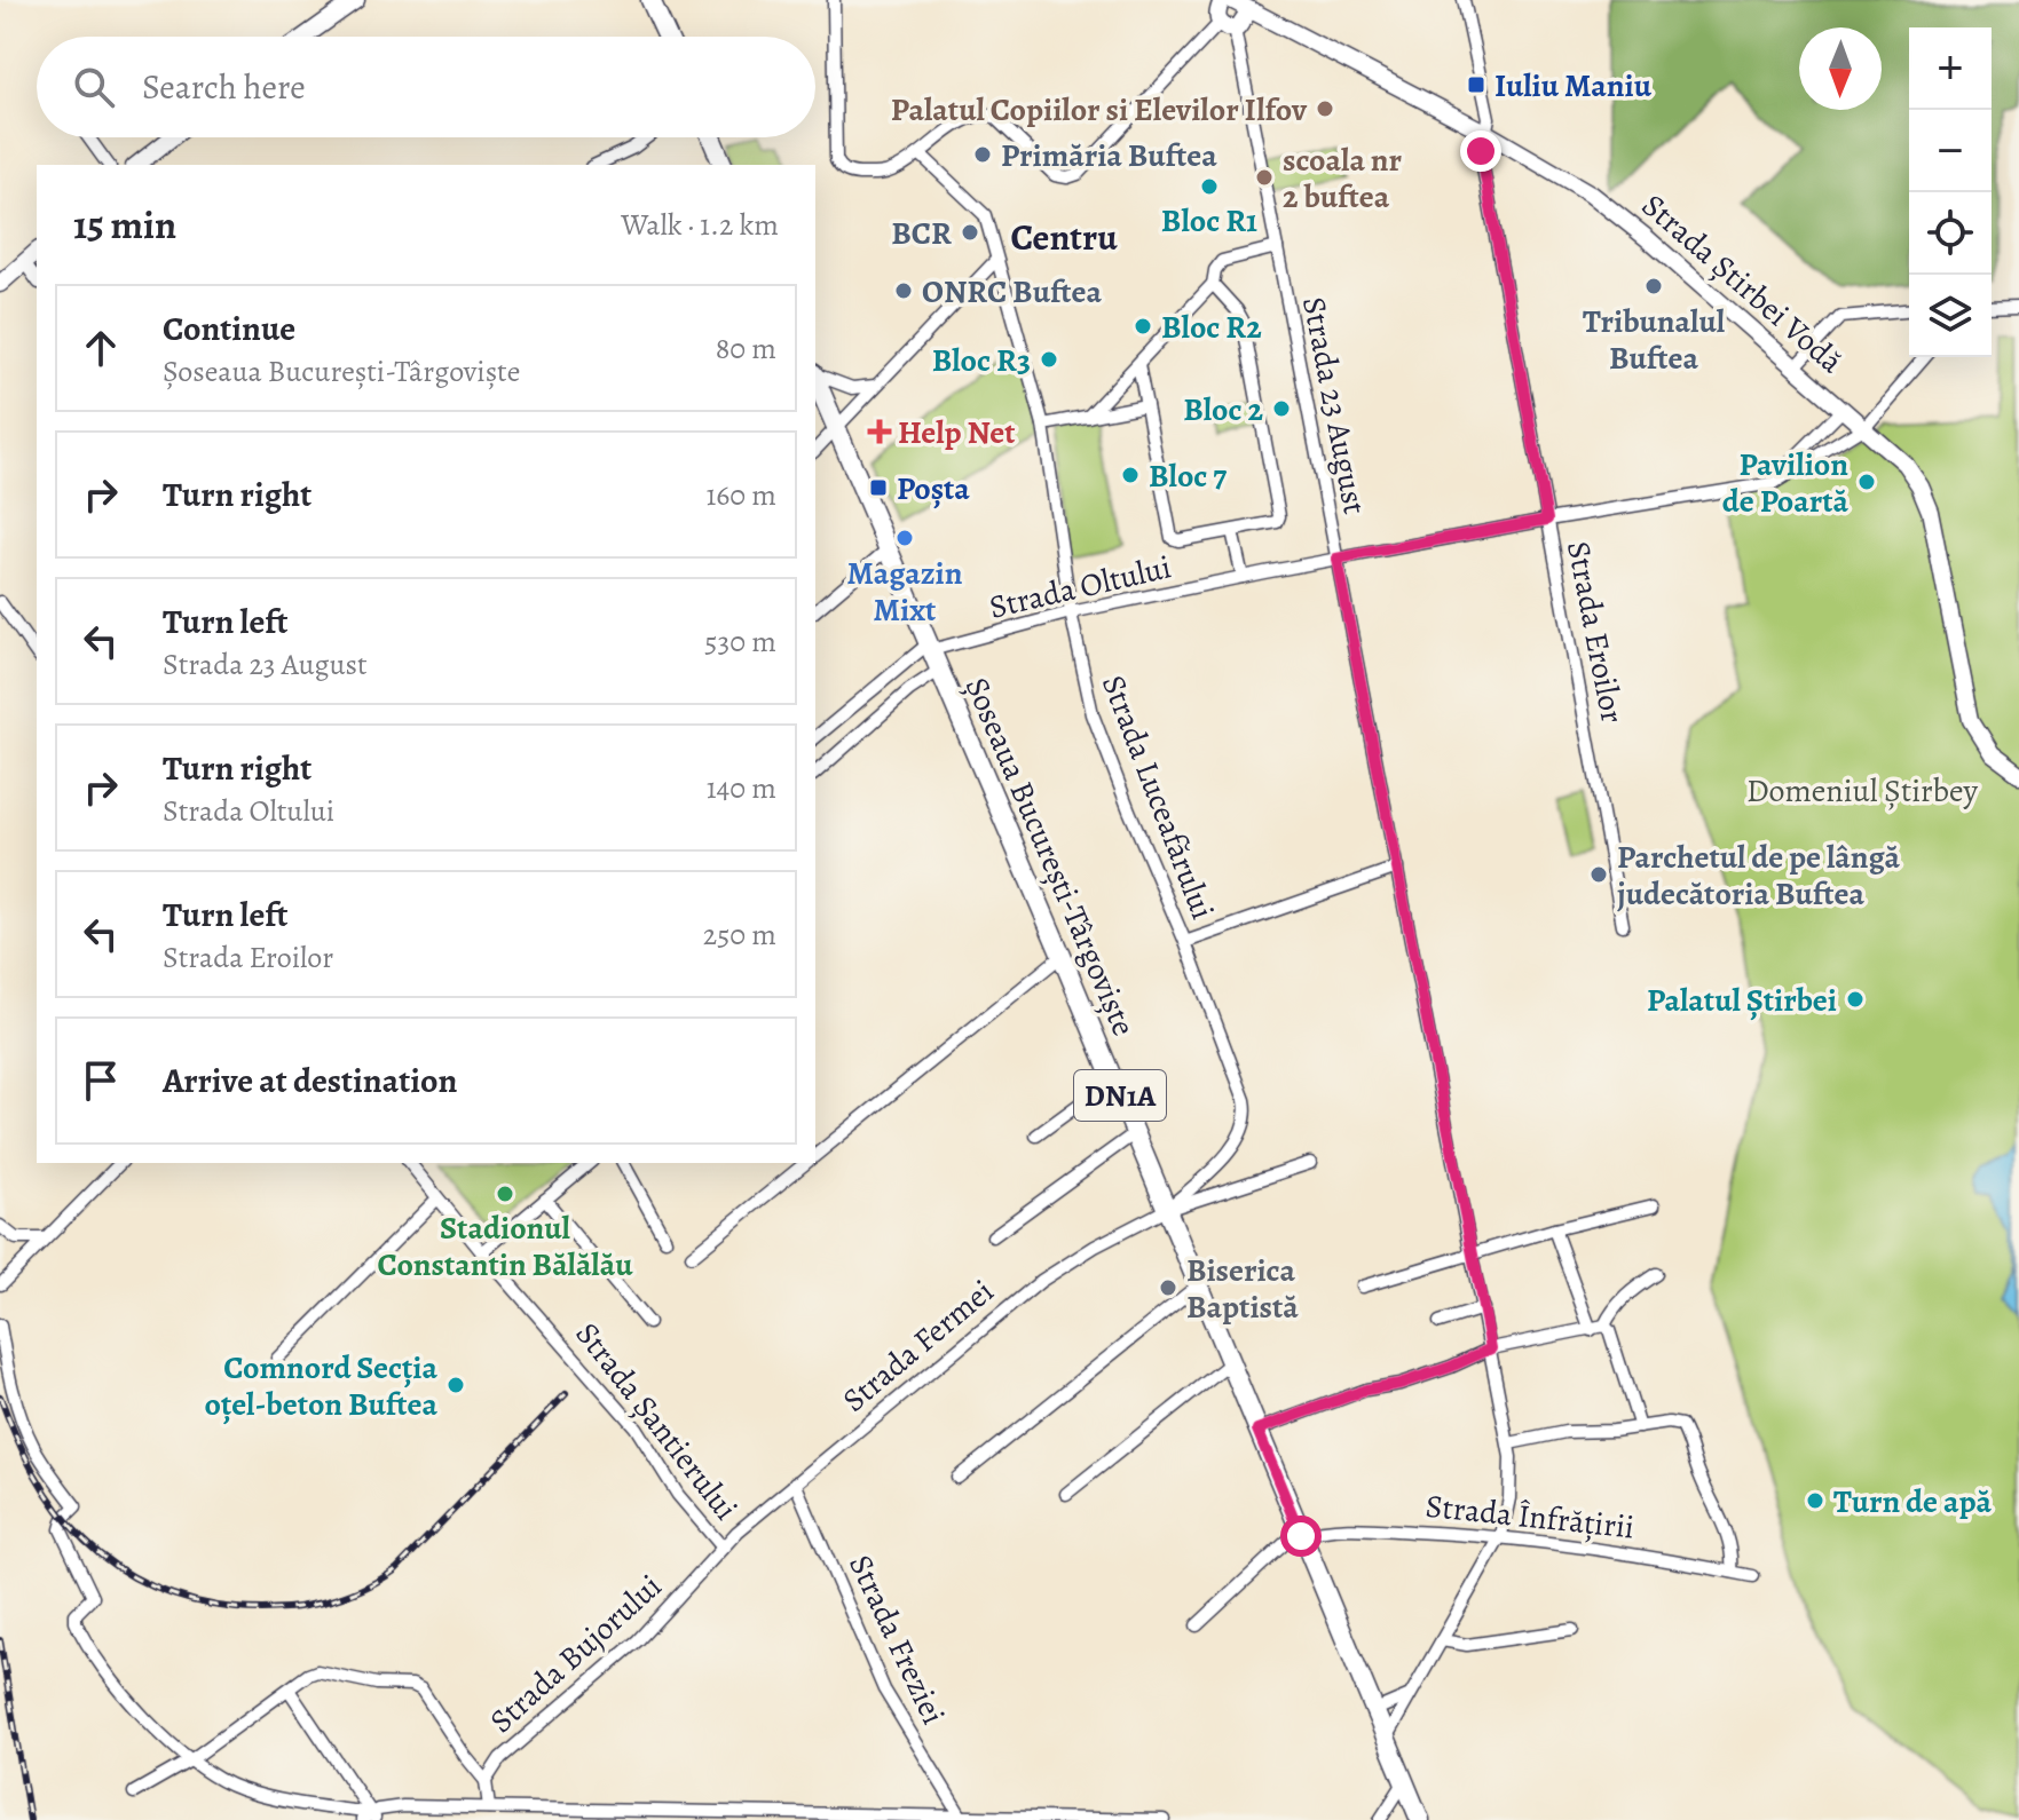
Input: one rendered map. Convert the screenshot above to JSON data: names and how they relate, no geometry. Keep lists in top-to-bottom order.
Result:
{
  "streets": {
    "main road": ["Șoseaua București-Târgoviște", "DN1A"],
    "street": [
      "Strada Știrbei Vodă",
      "Strada 23 August",
      "Strada Oltului",
      "Strada Eroilor",
      "Strada Luceafărului",
      "Strada Fermei",
      "Strada Șantierului",
      "Strada Înfrățirii",
      "Strada Freziei",
      "Strada Bujorului"
    ]
  },
  "crossings": [
    ["Strada Știrbei Vodă", "Strada Oltului"],
    ["Strada Știrbei Vodă", "Strada Eroilor"],
    ["Strada 23 August", "Strada Oltului"],
    ["Strada 23 August", "Șoseaua București-Târgoviște"],
    ["Strada 23 August", "Strada Înfrățirii"],
    ["Strada Oltului", "Strada Eroilor"],
    ["Strada Oltului", "Strada Luceafărului"],
    ["Strada Oltului", "Șoseaua București-Târgoviște"],
    ["Strada Luceafărului", "Șoseaua București-Târgoviște"],
    ["Strada Luceafărului", "Strada Fermei"],
    ["Șoseaua București-Târgoviște", "Strada Fermei"],
    ["Șoseaua București-Târgoviște", "Strada Înfrățirii"],
    ["Strada Fermei", "Strada Șantierului"],
    ["Strada Fermei", "Strada Freziei"],
    ["Strada Fermei", "Strada Bujorului"],
    ["Strada Șantierului", "Strada Bujorului"]
  ],
  "districts": ["Centru"],
  "parks": ["Domeniul Știrbey"],
  "places": {
    "transit": ["Iuliu Maniu", "Poșta"],
    "other": [
      "Palatul Copiilor si Elevilor Ilfov",
      "Primăria Buftea",
      "scoala nr 2 buftea",
      "Bloc R1",
      "BCR",
      "Tribunalul Buftea",
      "ONRC Buftea",
      "Bloc R2",
      "Bloc R3",
      "Bloc 2",
      "Bloc 7",
      "Pavilion de Poartă",
      "Magazin Mixt",
      "Parchetul de pe lângă judecătoria Buftea",
      "Palatul Știrbei",
      "Stadionul Constantin Bălălău",
      "Biserica Baptistă",
      "Comnord Secția oțel-beton Buftea",
      "Turn de apă"
    ],
    "health": ["Help Net"]
  },
  "north": "bottom",
  "page": {
    "map_buttons": ["+", "−"],
    "search": "Search here",
    "heading": ["15 min", "Walk · 1.2 km"],
    "list": [
      ["Continue", "Șoseaua București-Târgoviște", "80 m"],
      ["Turn right", "160 m"],
      ["Turn left", "Strada 23 August", "530 m"],
      ["Turn right", "Strada Oltului", "140 m"],
      ["Turn left", "Strada Eroilor", "250 m"],
      "Arrive at destination"
    ]
  }
}
